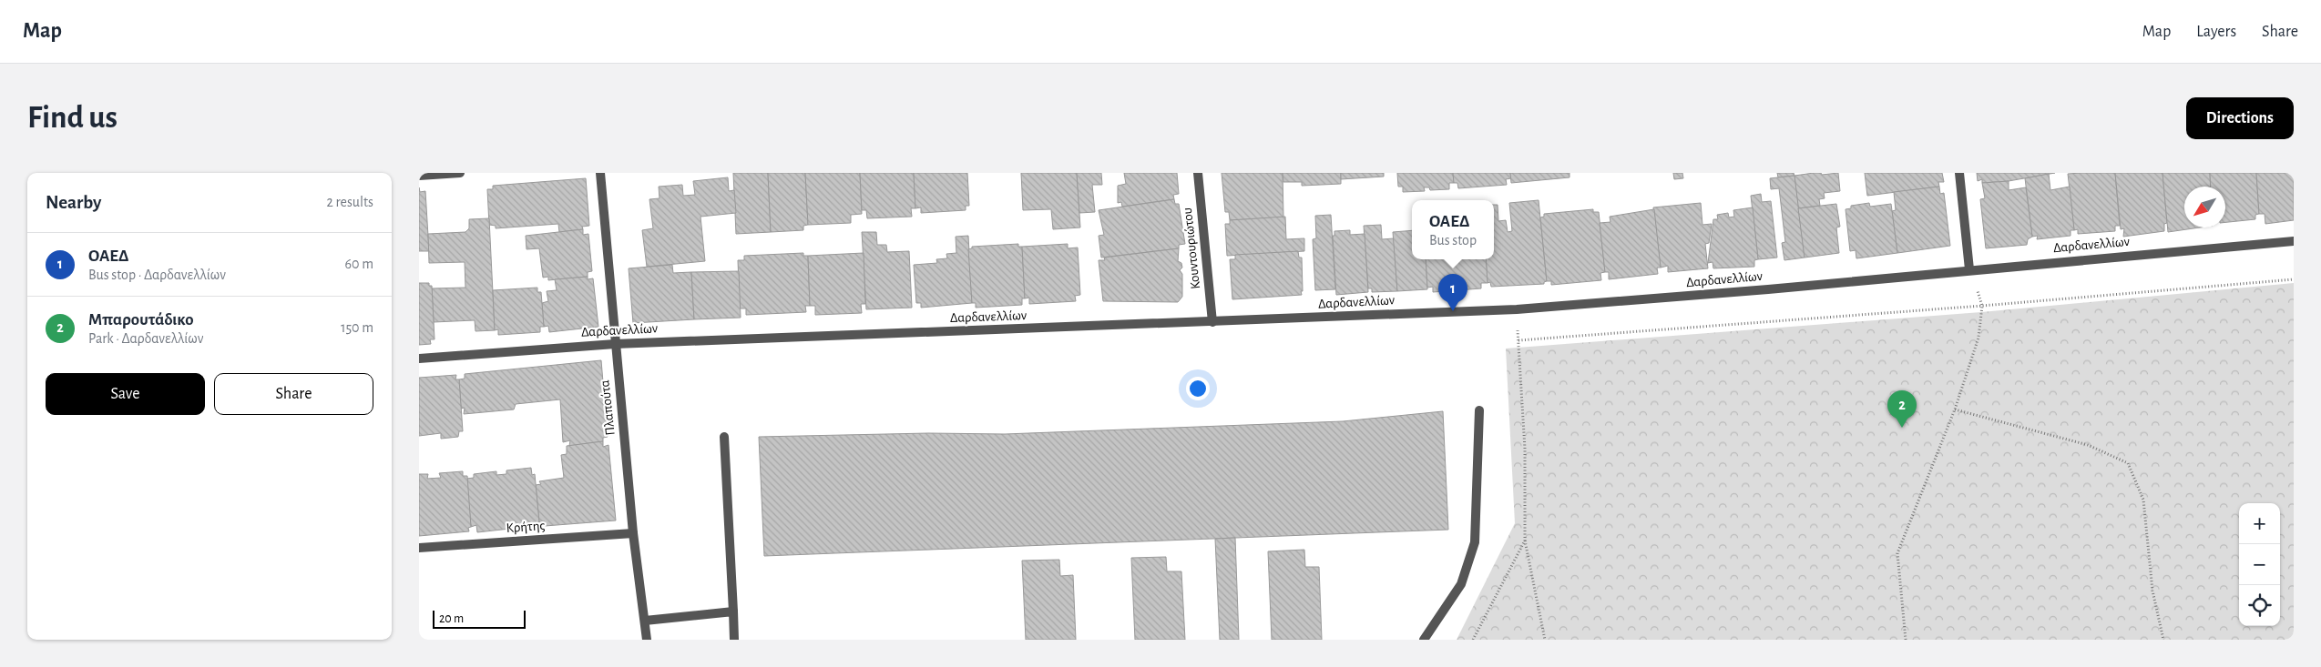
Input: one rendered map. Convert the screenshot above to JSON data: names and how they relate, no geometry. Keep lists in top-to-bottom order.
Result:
{
  "streets": {
    "street": [
      "Δαρδανελλίων",
      "Κουντουριώτου",
      "Πλαπούτα",
      "Κρήτης"
    ]
  },
  "crossings": [
    ["Δαρδανελλίων", "Κουντουριώτου"],
    ["Δαρδανελλίων", "Πλαπούτα"],
    ["Πλαπούτα", "Κρήτης"]
  ],
  "scale_bar": "20 m",
  "north": "bottom left",
  "page": {
    "header": "Map",
    "nav": ["Map", "Layers", "Share"],
    "buttons": [
      "Directions",
      ["Save", "Share"]
    ],
    "title": "Find us",
    "heading": ["Nearby", "2 results"],
    "popup": ["ΟΑΕΔ", "Bus stop"],
    "list": [
      {
        "mark": "1",
        "name": "ΟΑΕΔ",
        "note": "Bus stop · Δαρδανελλίων",
        "value": "60 m"
      },
      {
        "mark": "2",
        "name": "Μπαρουτάδικο",
        "note": "Park · Δαρδανελλίων",
        "value": "150 m"
      }
    ],
    "pins": ["1", "2"],
    "map_buttons": ["+", "−"],
    "scale": "20 m"
  }
}
